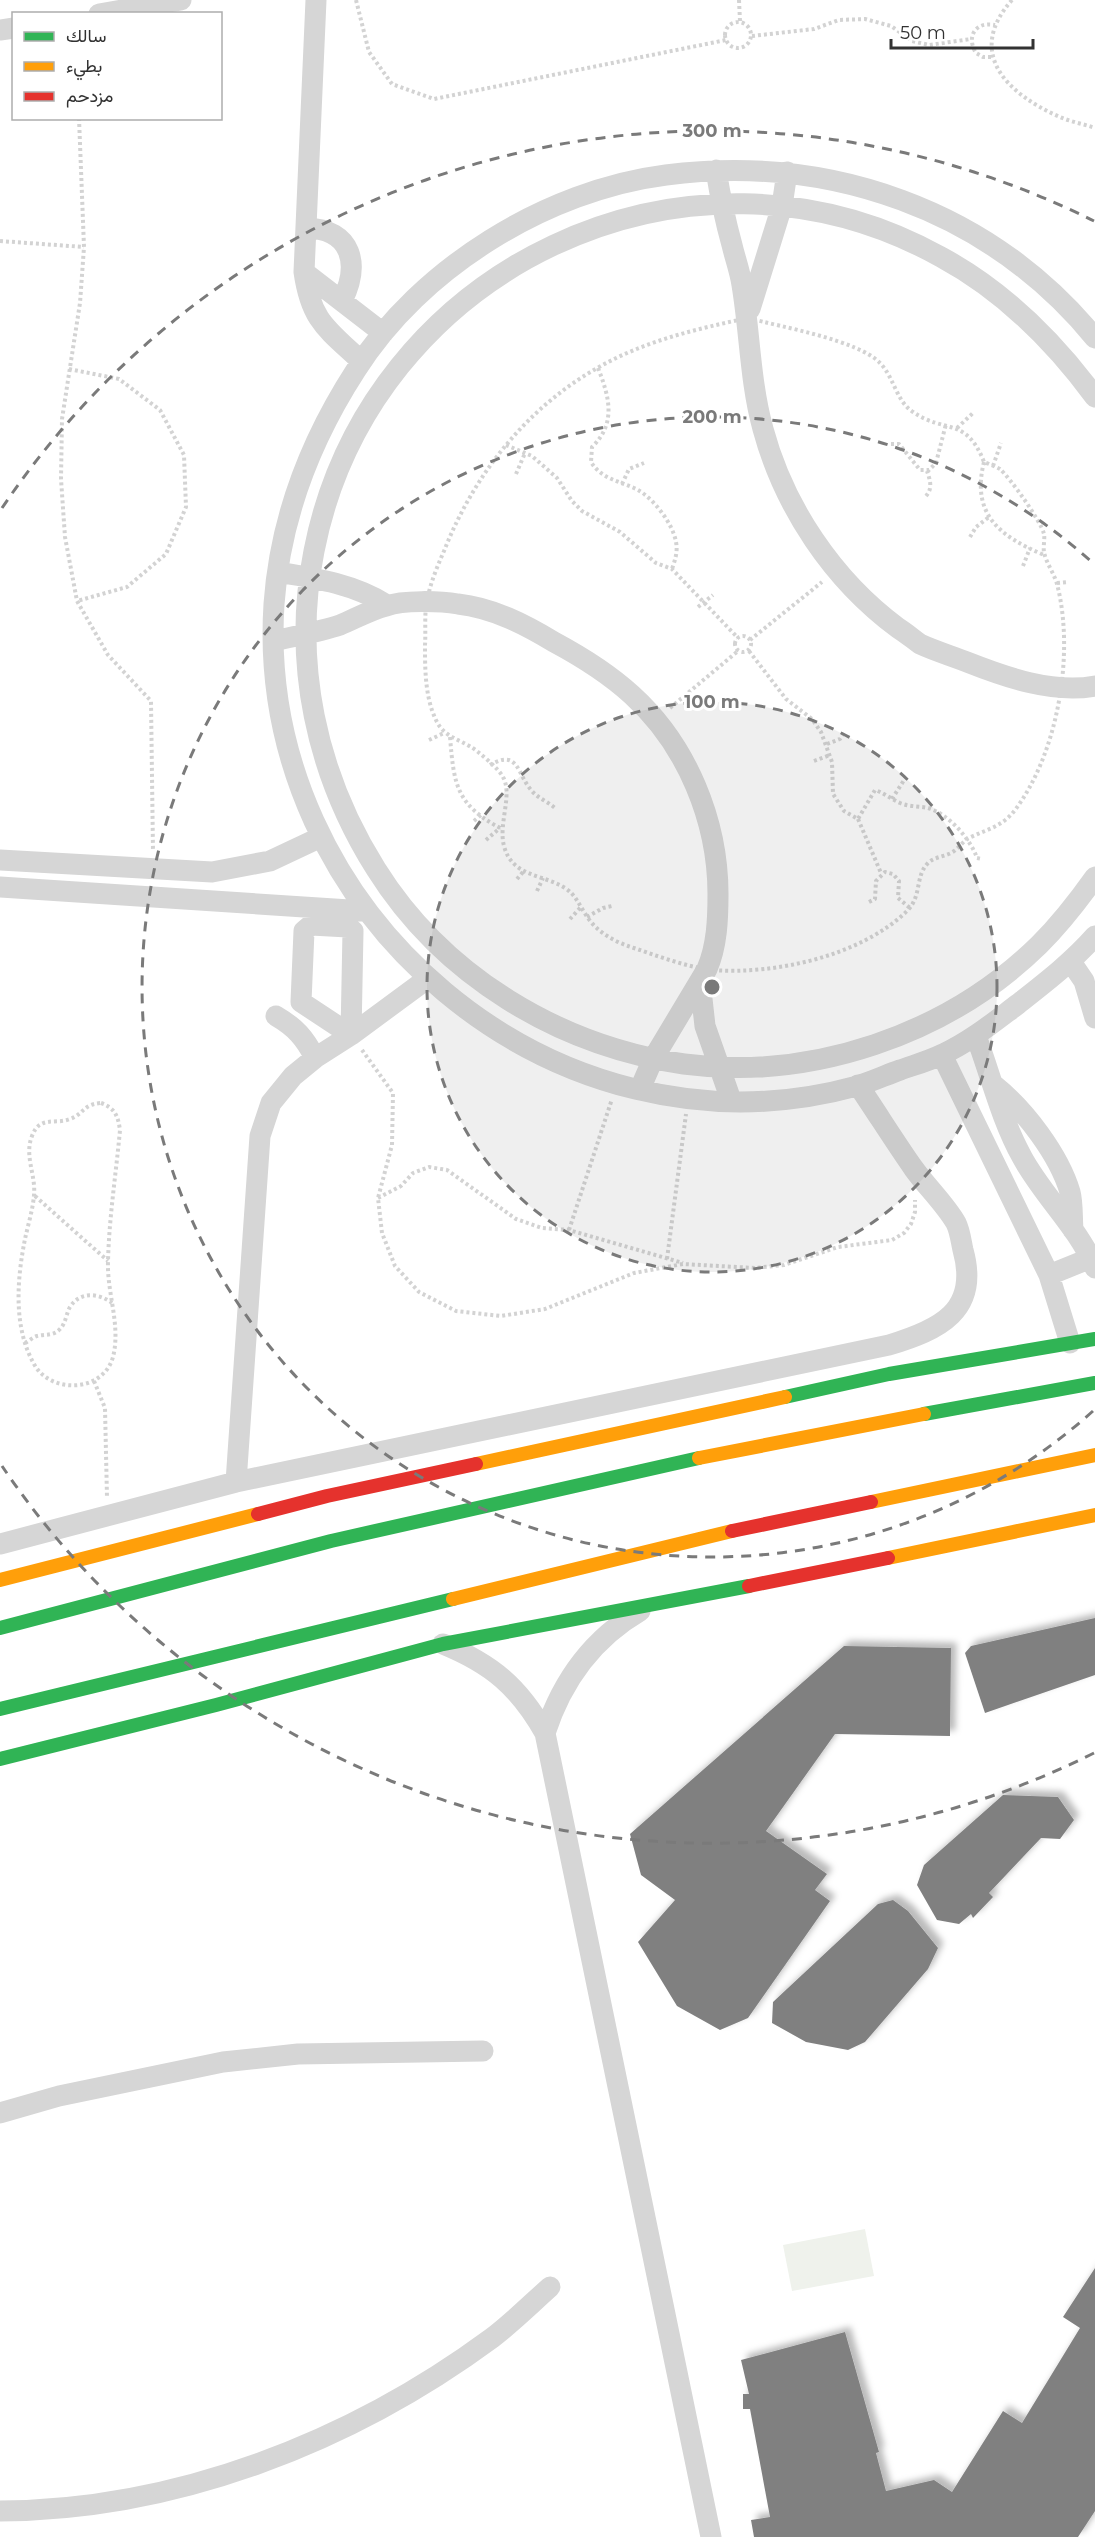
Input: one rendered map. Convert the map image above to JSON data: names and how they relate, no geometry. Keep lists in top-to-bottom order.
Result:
{
  "legend": ["سالك", "بطيء", "مزدحم"],
  "scale_bar": "50 m",
  "rings": ["300 m", "200 m", "100 m"]
}
